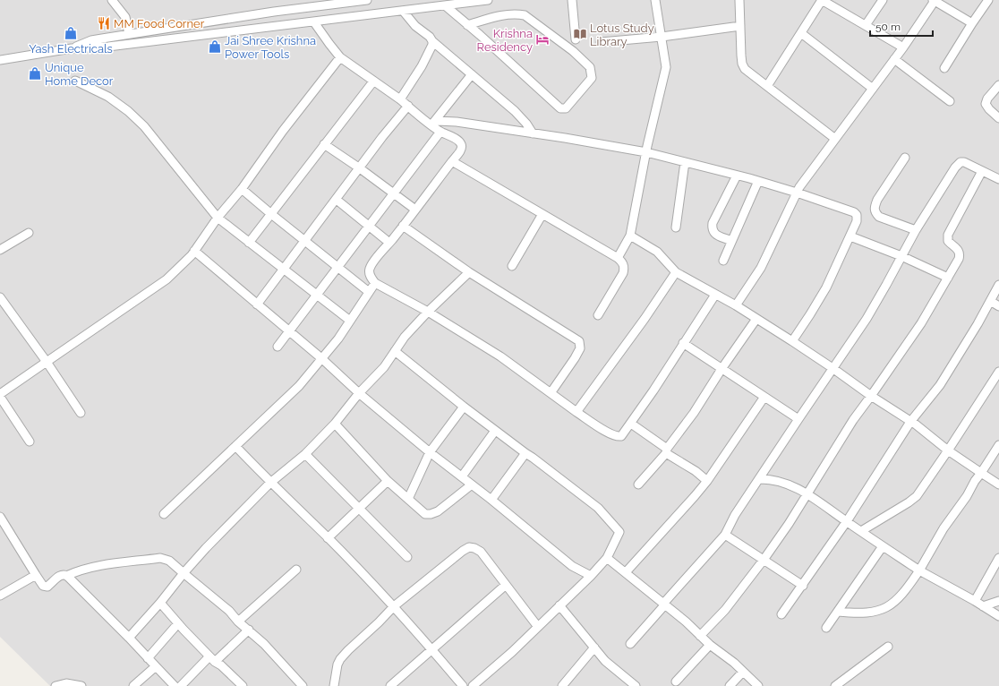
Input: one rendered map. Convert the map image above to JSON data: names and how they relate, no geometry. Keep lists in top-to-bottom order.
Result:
{
  "places": {
    "restaurant": ["MM Food Corner"],
    "shop": ["Yash Electricals", "Jai Shree Krishna Power Tools", "Unique Home Decor"],
    "library": ["Lotus Study Library"],
    "hotel": ["Krishna Residency"]
  },
  "scale_bar": "50 m"
}
